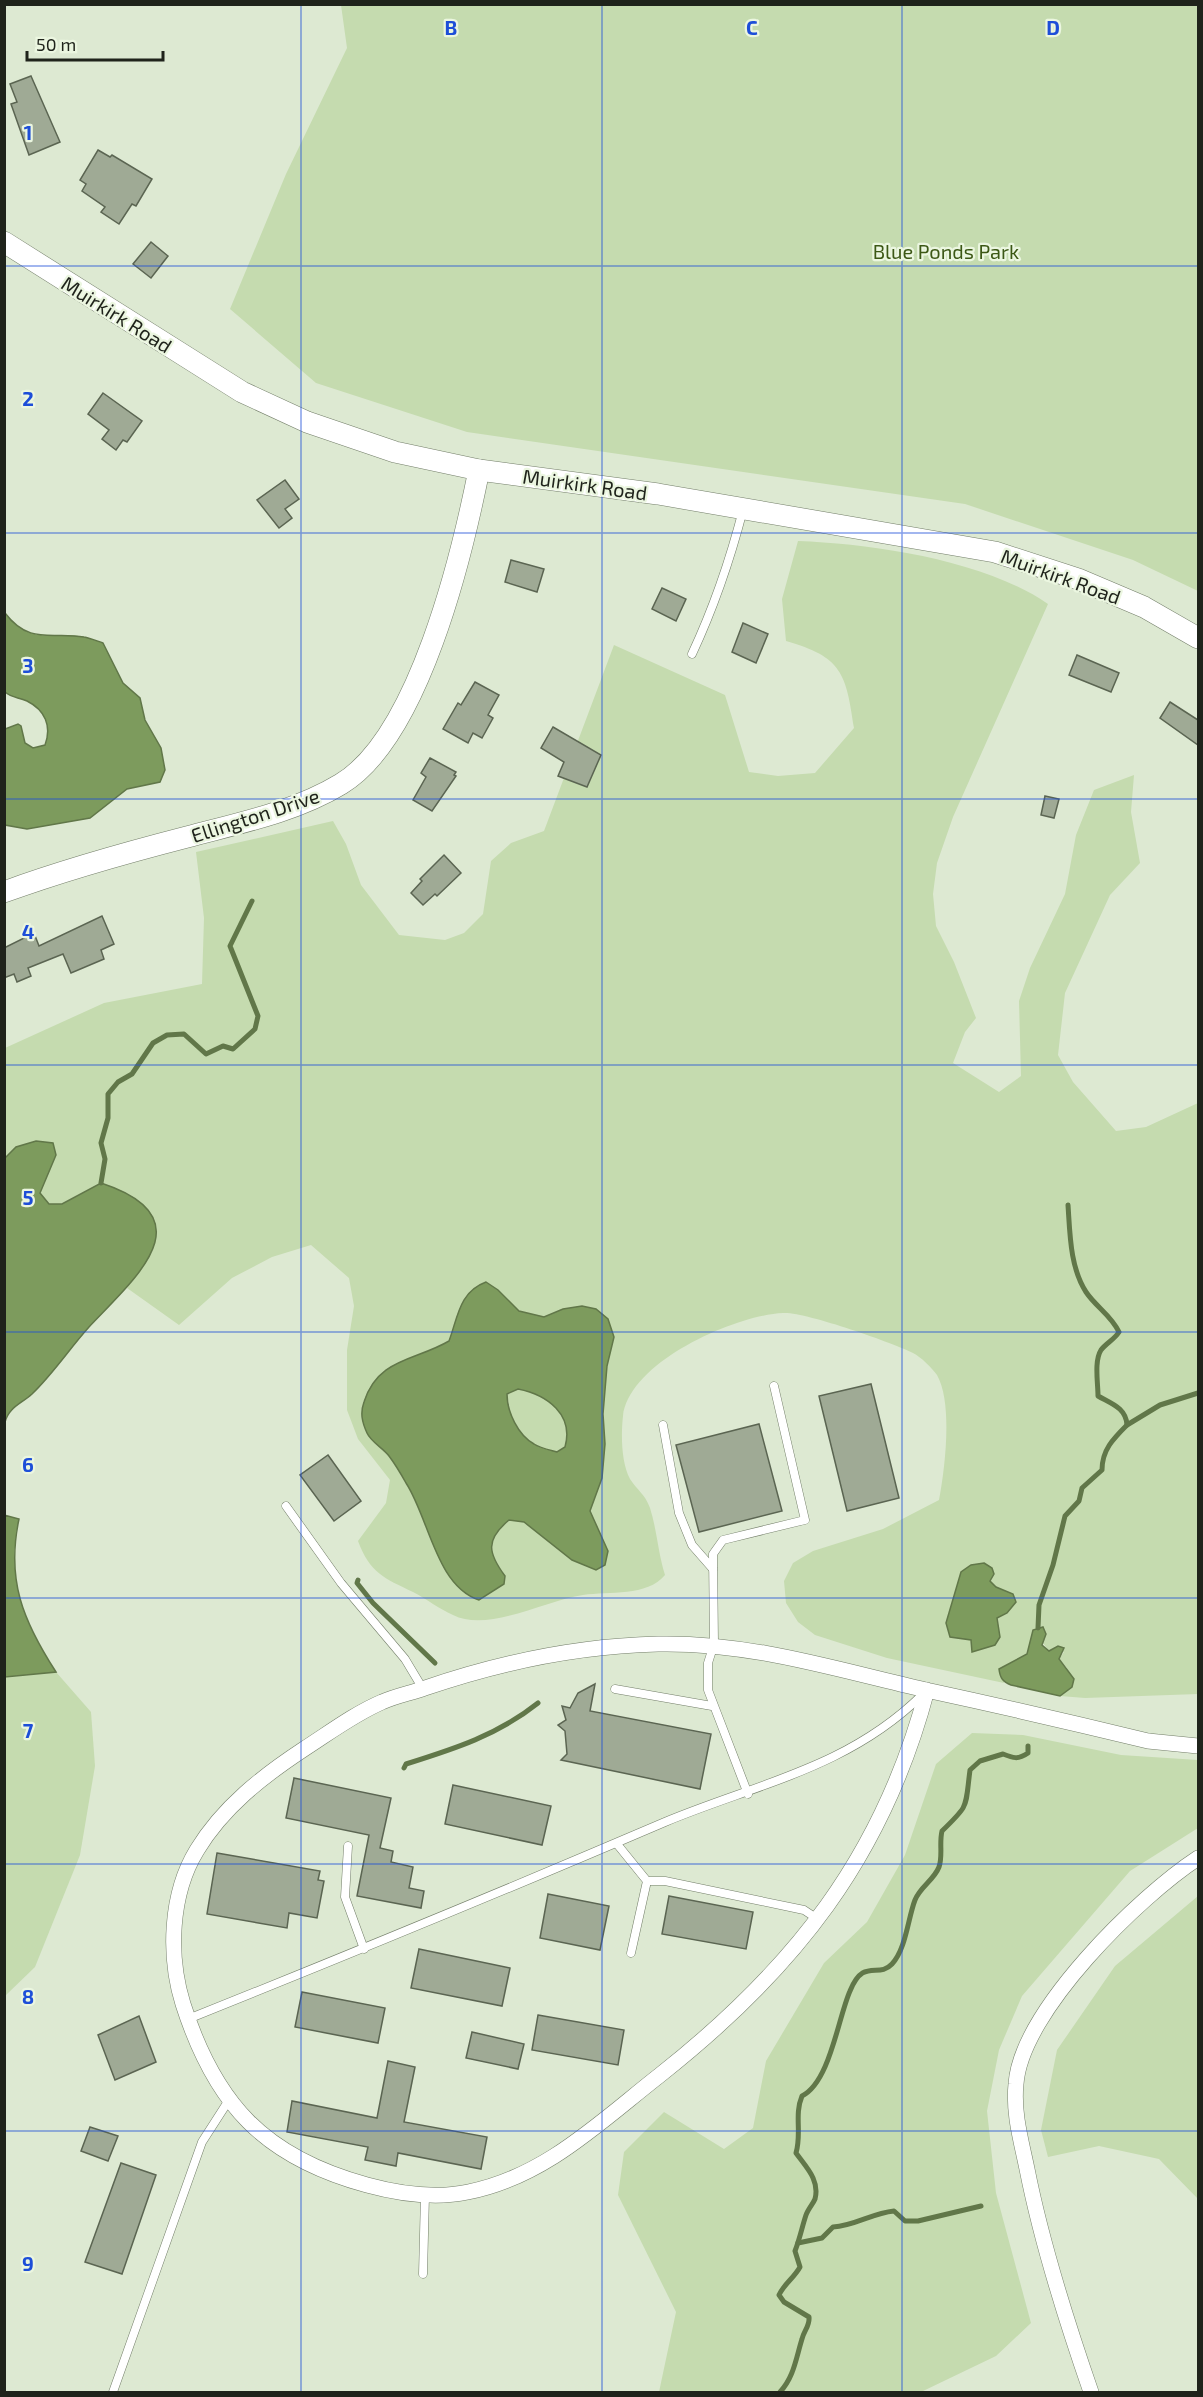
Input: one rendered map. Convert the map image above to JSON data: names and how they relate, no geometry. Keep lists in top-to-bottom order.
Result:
{
  "streets": {
    "main road": ["Muirkirk Road", "Ellington Drive"]
  },
  "crossings": [
    ["Muirkirk Road", "Ellington Drive"]
  ],
  "parks": ["Blue Ponds Park"],
  "scale_bar": "50 m",
  "grid": {
    "columns": ["B", "C", "D"],
    "rows": [
      "1",
      "2",
      "3",
      "4",
      "5",
      "6",
      "7",
      "8",
      "9"
    ]
  }
}
